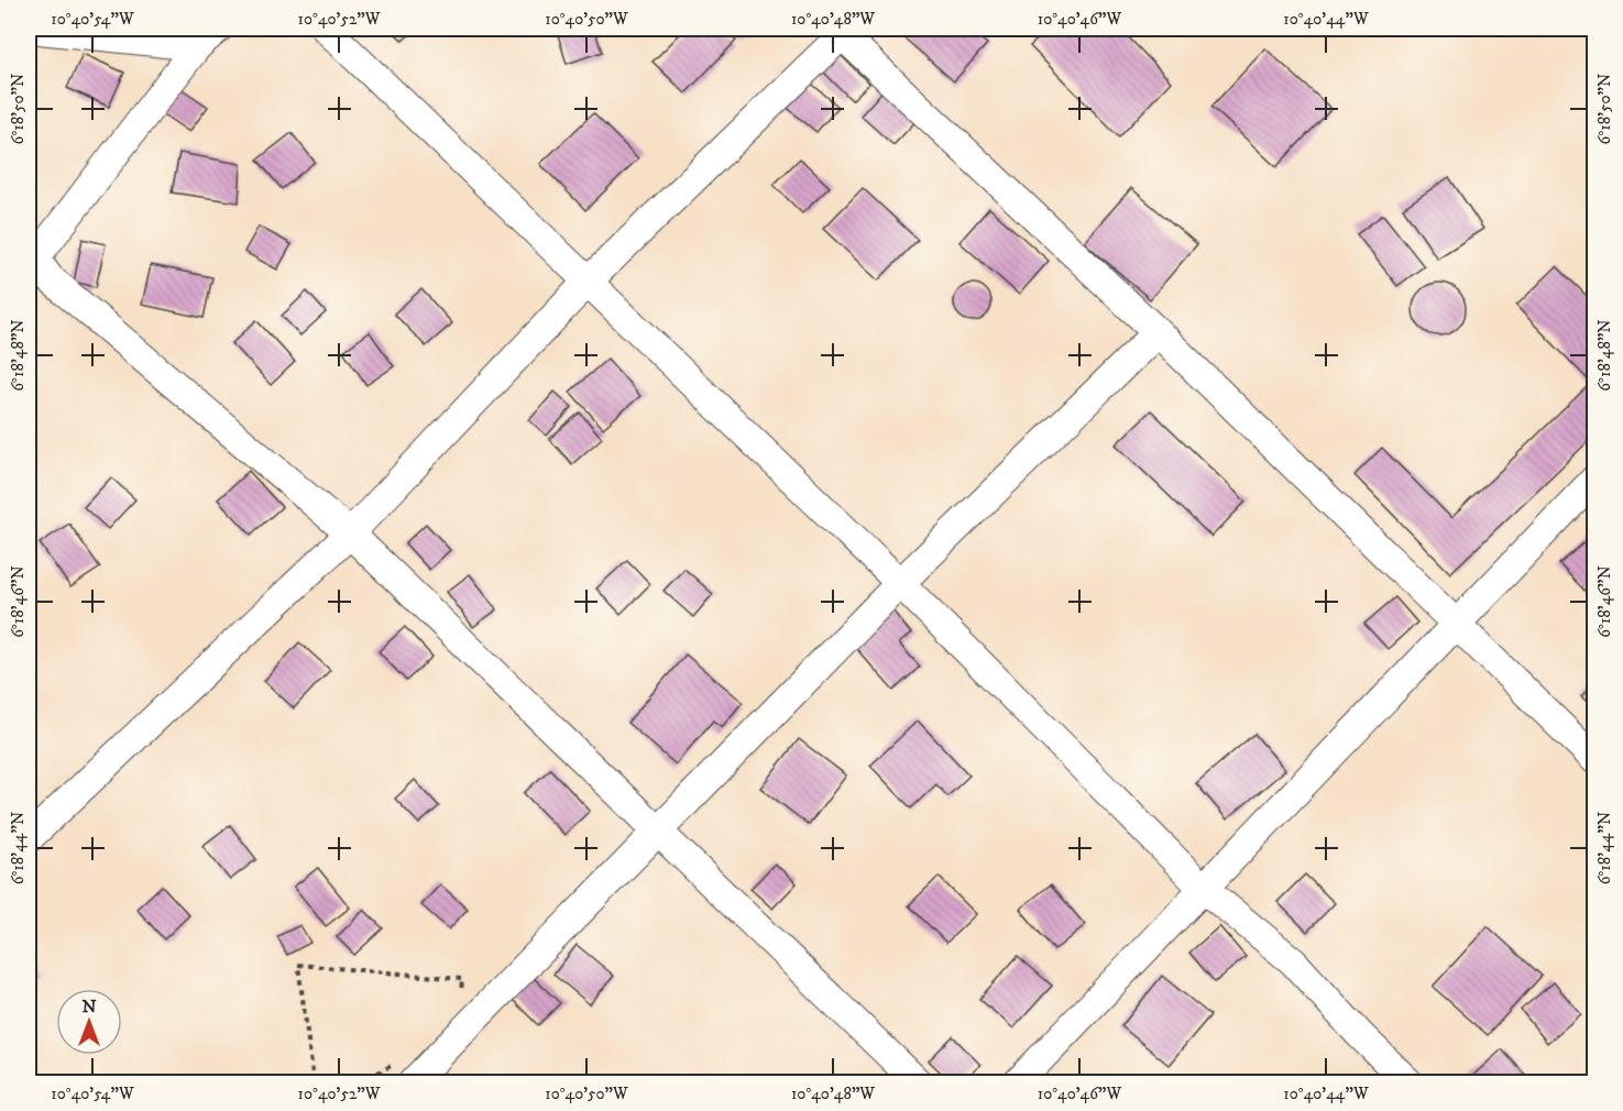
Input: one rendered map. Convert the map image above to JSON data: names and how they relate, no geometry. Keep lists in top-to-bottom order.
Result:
{
  "north": "top",
  "coordinates": [
    "10°40'54\"W",
    "10°40'52\"W",
    "10°40'50\"W",
    "10°40'48\"W",
    "10°40'46\"W",
    "10°40'44\"W",
    "6°18'50\"N",
    "6°18'48\"N",
    "6°18'46\"N",
    "6°18'44\"N"
  ]
}
